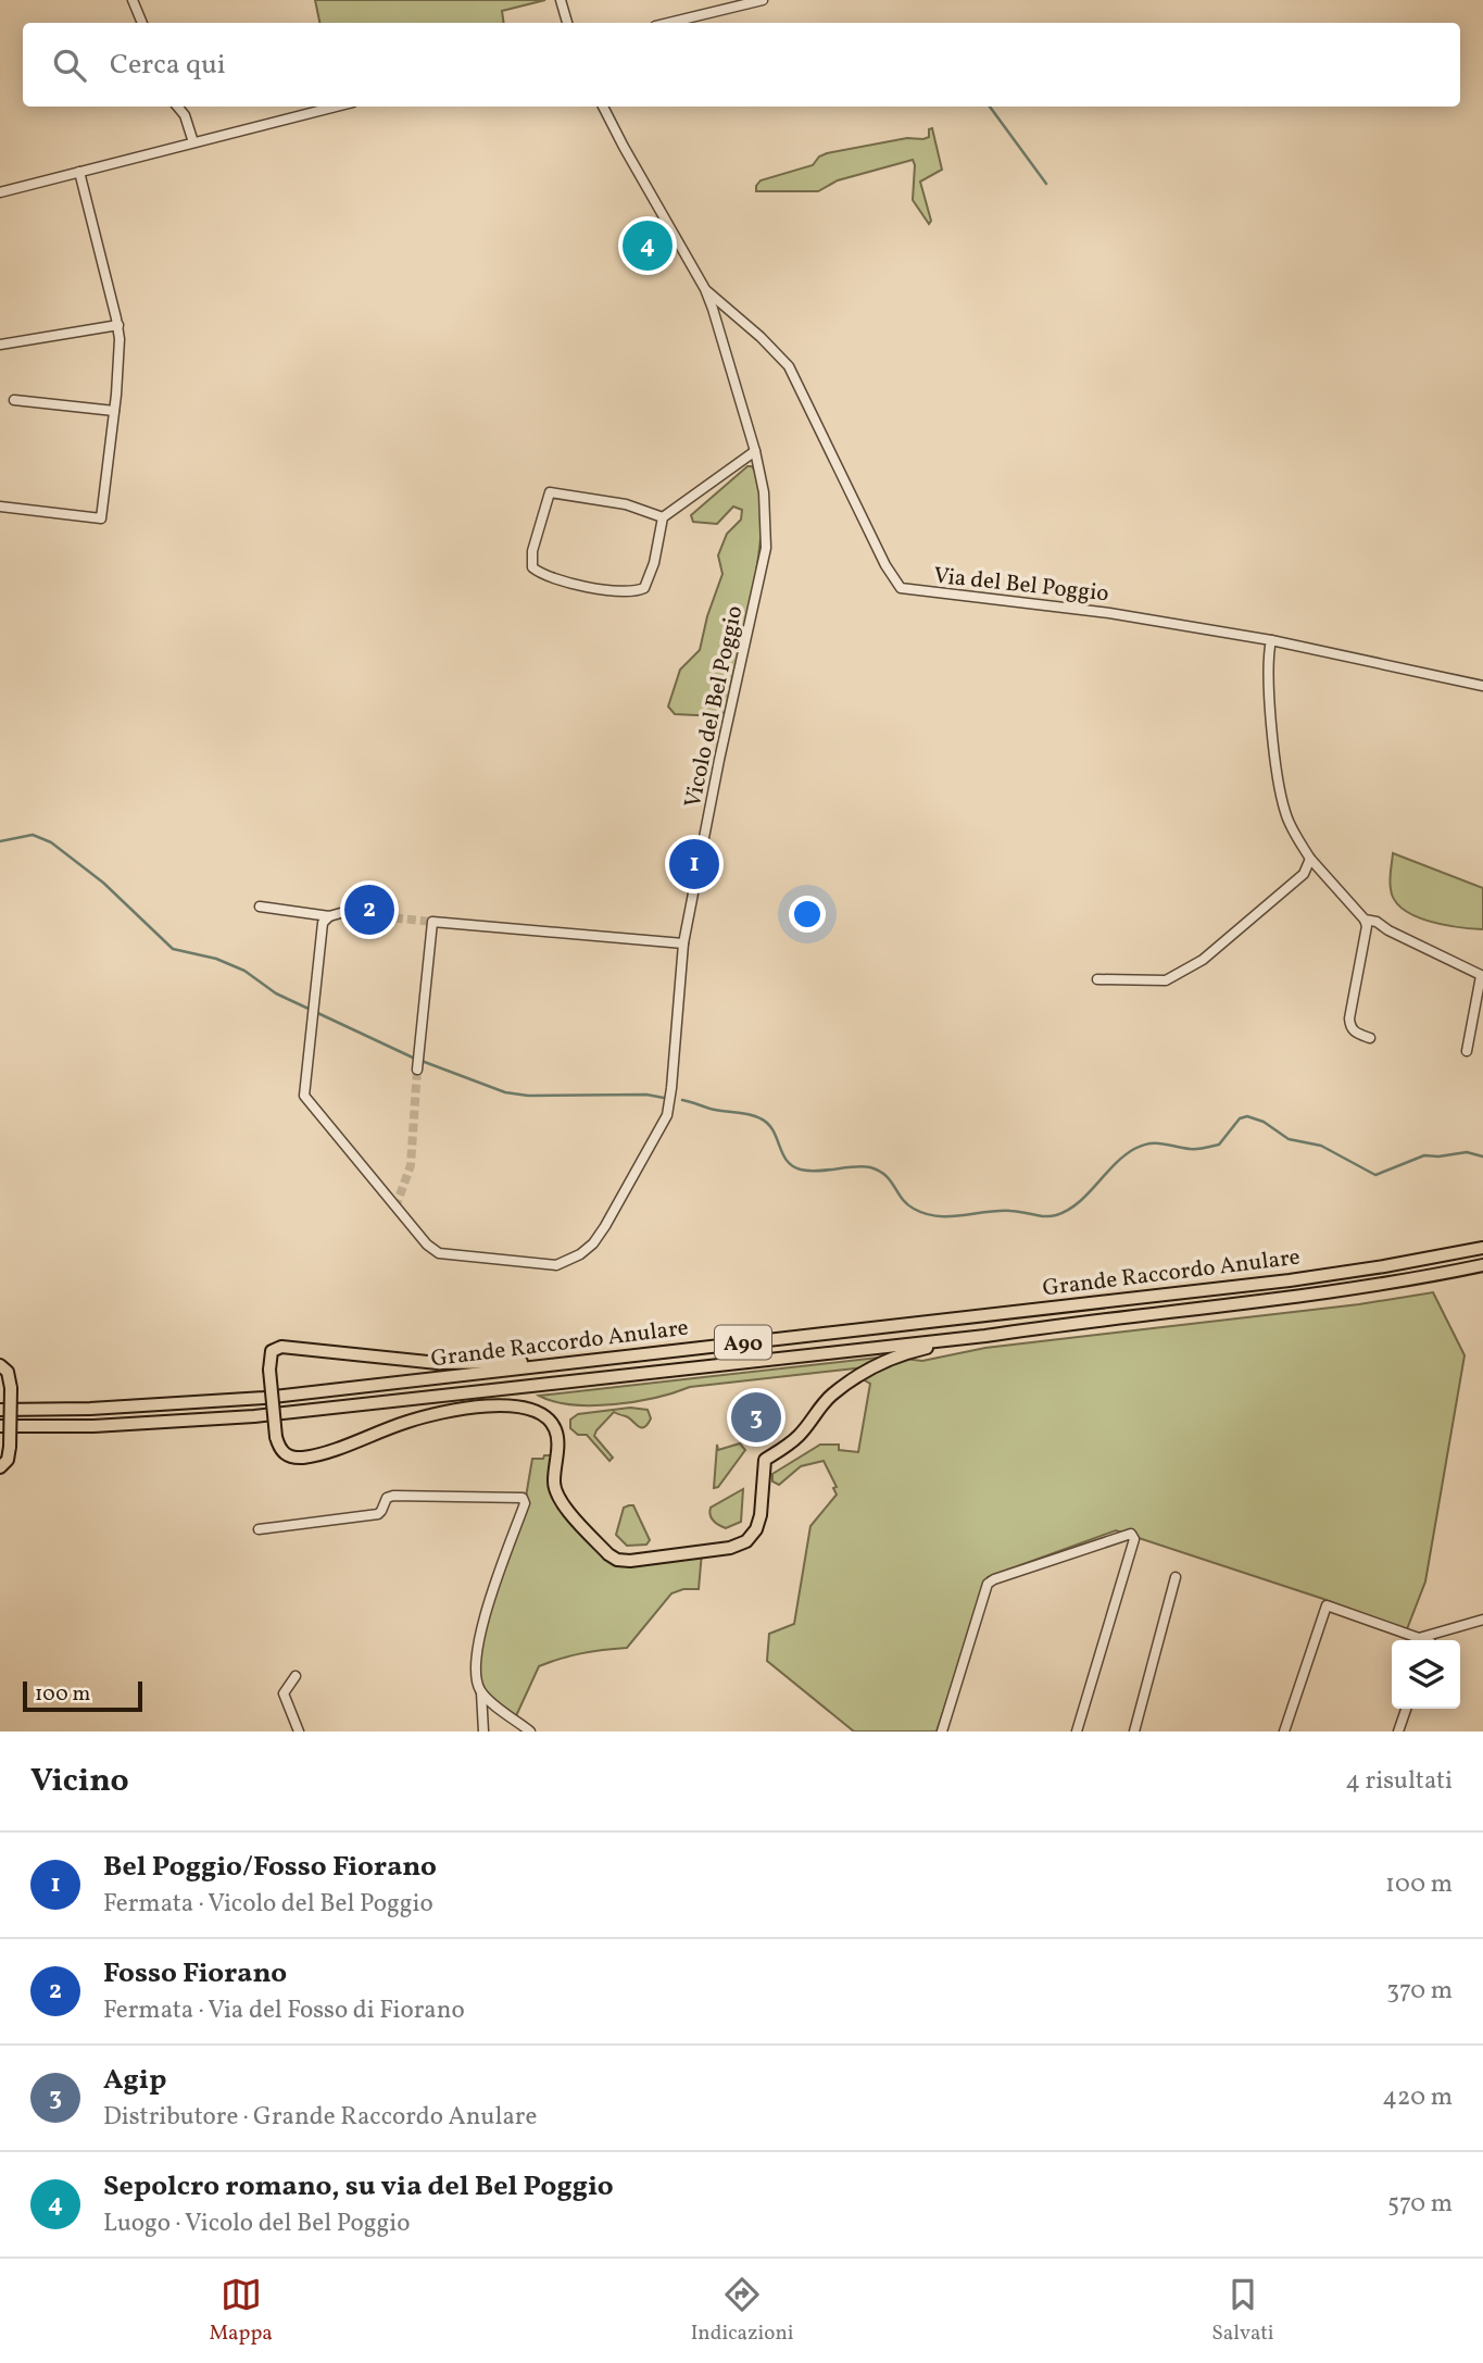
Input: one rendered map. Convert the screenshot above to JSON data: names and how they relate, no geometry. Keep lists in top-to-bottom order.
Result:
{
  "streets": {
    "highway": ["Grande Raccordo Anulare", "A90"],
    "street": ["Via del Bel Poggio", "Vicolo del Bel Poggio"]
  },
  "crossings": [
    ["Via del Bel Poggio", "Vicolo del Bel Poggio"]
  ],
  "scale_bar": "100 m",
  "page": {
    "search": "Cerca qui",
    "pins": [
      "4",
      "1",
      "2",
      "3"
    ],
    "scale": "100 m",
    "heading": ["Vicino", "4 risultati"],
    "list": [
      {
        "mark": "1",
        "name": "Bel Poggio/Fosso Fiorano",
        "note": "Fermata · Vicolo del Bel Poggio",
        "value": "100 m"
      },
      {
        "mark": "2",
        "name": "Fosso Fiorano",
        "note": "Fermata · Via del Fosso di Fiorano",
        "value": "370 m"
      },
      {
        "mark": "3",
        "name": "Agip",
        "note": "Distributore · Grande Raccordo Anulare",
        "value": "420 m"
      },
      {
        "mark": "4",
        "name": "Sepolcro romano, su via del Bel Poggio",
        "note": "Luogo · Vicolo del Bel Poggio",
        "value": "570 m"
      }
    ],
    "nav": ["Mappa", "Indicazioni", "Salvati"]
  }
}
